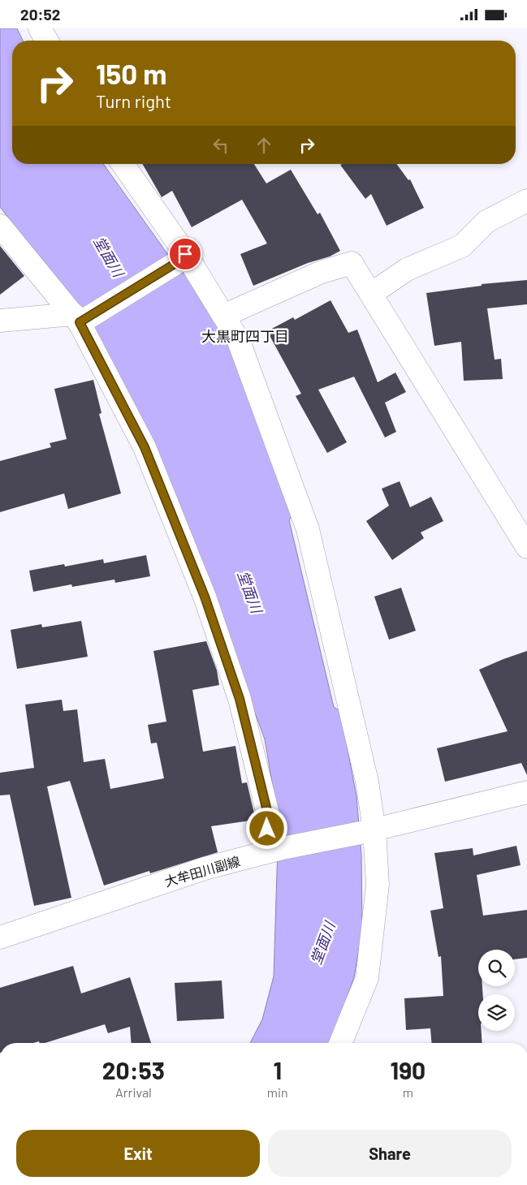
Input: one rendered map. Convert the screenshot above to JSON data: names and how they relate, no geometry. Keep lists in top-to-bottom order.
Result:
{
  "streets": {
    "street": ["大牟田川副線"]
  },
  "districts": ["大黒町四丁目"],
  "water": ["堂面川"],
  "page": {
    "status": "20:52",
    "turn": ["150 m", "Turn right"],
    "eta": [
      "20:53",
      "Arrival",
      "1",
      "min",
      "190",
      "m"
    ],
    "buttons": ["Exit", "Share"]
  }
}
